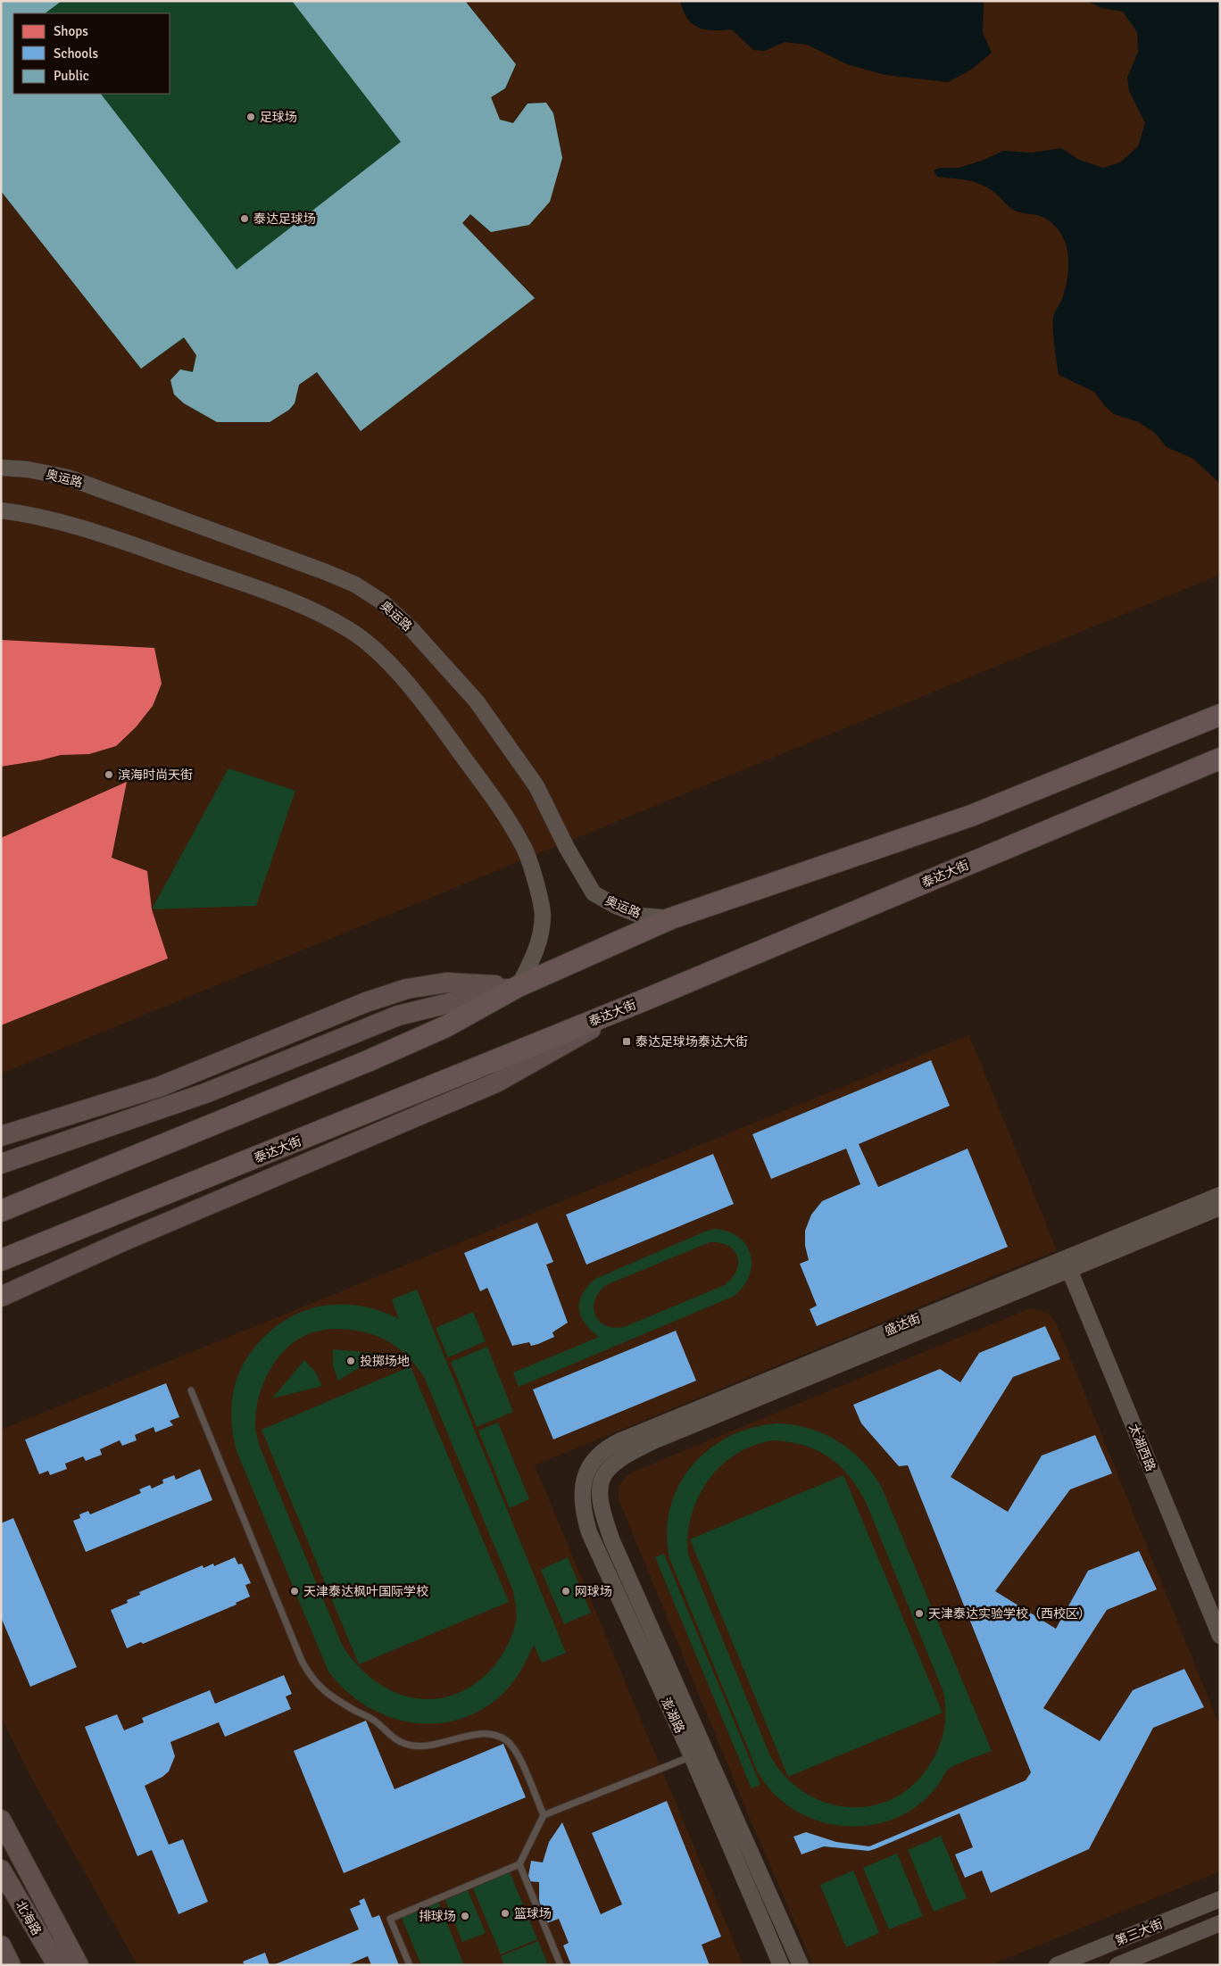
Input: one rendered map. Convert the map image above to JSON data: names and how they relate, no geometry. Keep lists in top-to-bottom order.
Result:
{
  "streets": {
    "highway": ["泰达大街"],
    "main road": ["北海路"],
    "street": [
      "奥运路",
      "盛达街",
      "太湖西路",
      "澎湖路",
      "第三大街"
    ]
  },
  "crossings": [
    ["盛达街", "太湖西路"],
    ["盛达街", "澎湖路"]
  ],
  "places": {
    "other": [
      "足球场",
      "泰达足球场",
      "滨海时尚天街",
      "投掷场地",
      "天津泰达枫叶国际学校",
      "网球场",
      "天津泰达实验学校（西校区）",
      "篮球场",
      "排球场"
    ],
    "transit": ["泰达足球场泰达大街"]
  },
  "legend": ["Shops", "Schools", "Public"]
}
